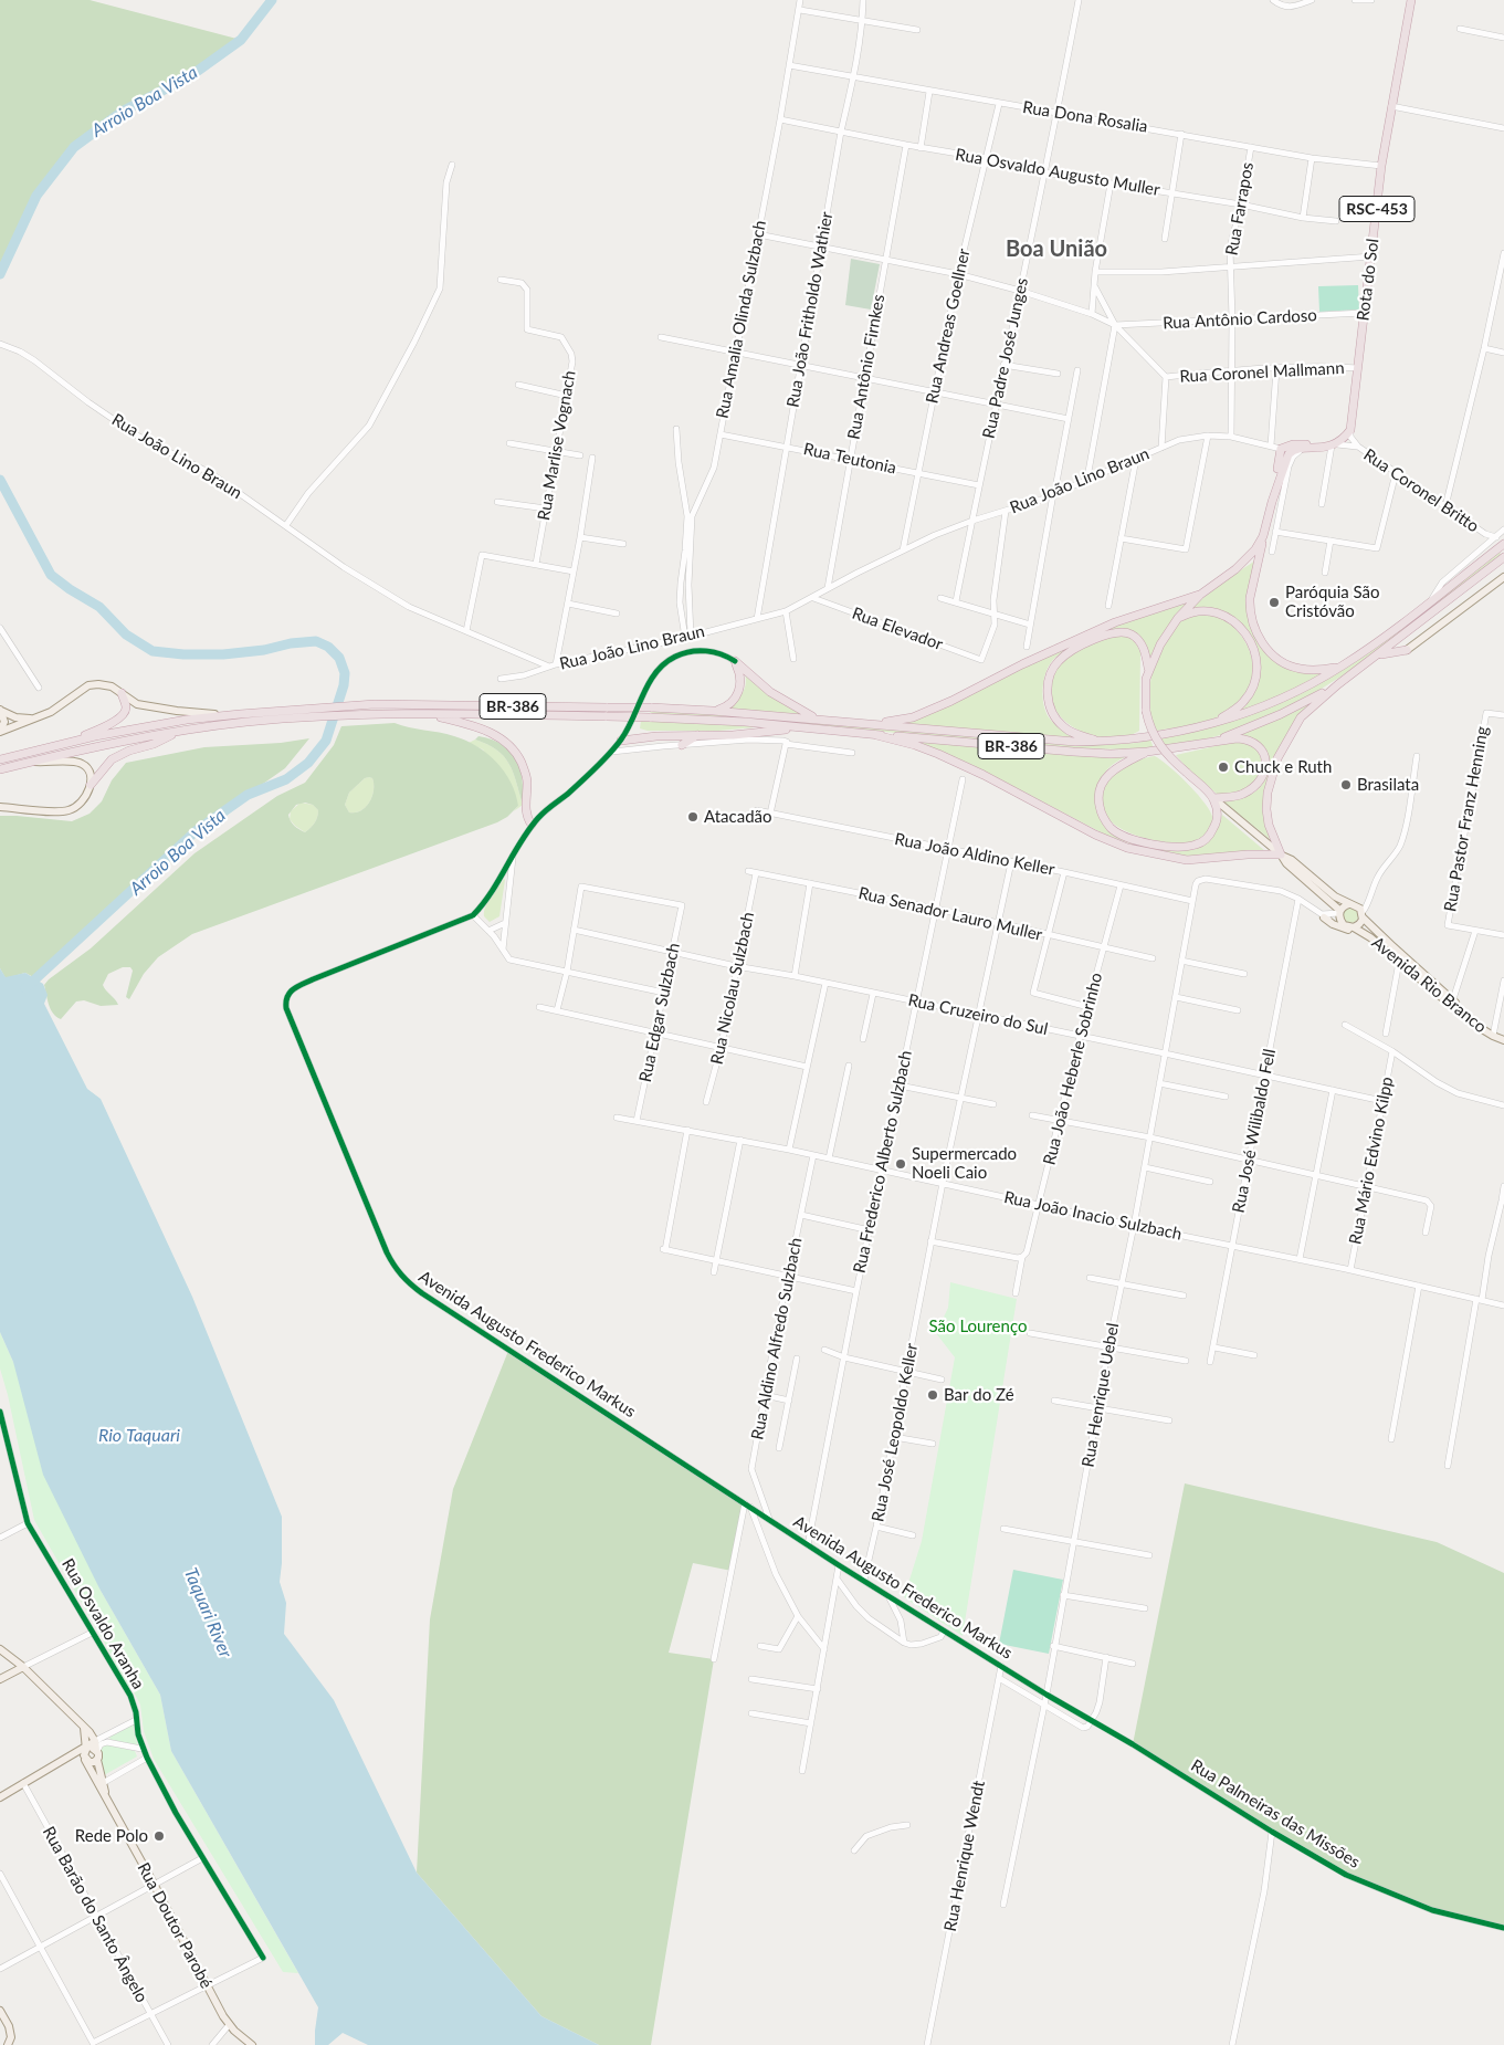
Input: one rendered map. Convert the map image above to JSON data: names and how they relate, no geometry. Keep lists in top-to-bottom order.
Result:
{
  "streets": {
    "highway": ["RSC-453", "Rota do Sol", "BR-386"],
    "main road": ["Avenida Rio Branco", "Rua Doutor Parobé"],
    "street": [
      "Rua Dona Rosalia",
      "Rua Osvaldo Augusto Muller",
      "Rua Farrapos",
      "Rua João Fritholdo Wathier",
      "Rua Amalia Olinda Sulzbach",
      "Rua Antônio Cardoso",
      "Rua Andreas Goellner",
      "Rua Padre José Junges",
      "Rua Antônio Firnkes",
      "Rua Coronel Mallmann",
      "Rua Marlise Vognach",
      "Rua João Lino Braun",
      "Rua Teutonia",
      "Rua Coronel Britto",
      "Rua Elevador",
      "Rua Pastor Franz Henning",
      "Rua João Aldino Keller",
      "Rua Senador Lauro Muller",
      "Rua Nicolau Sulzbach",
      "Rua Edgar Sulzbach",
      "Rua Cruzeiro do Sul",
      "Rua João Heberle Sobrinho",
      "Rua José Wilibaldo Fell",
      "Rua Mário Edvino Kilpp",
      "Rua Frederico Alberto Sulzbach",
      "Rua João Inacio Sulzbach",
      "Rua Aldino Alfredo Sulzbach",
      "Avenida Augusto Frederico Markus",
      "Rua Henrique Uebel",
      "Rua José Leopoldo Keller",
      "Rua Osvaldo Aranha",
      "Rua Palmeiras das Missões",
      "Rua Henrique Wendt",
      "Rua Barão do Santo Ângelo"
    ]
  },
  "crossings": [
    ["Rua Dona Rosalia", "Rua Farrapos"],
    ["Rua Dona Rosalia", "Rota do Sol"],
    ["Rua Dona Rosalia", "Rua João Fritholdo Wathier"],
    ["Rua Dona Rosalia", "Rua Amalia Olinda Sulzbach"],
    ["Rua Dona Rosalia", "Rua Andreas Goellner"],
    ["Rua Dona Rosalia", "Rua Padre José Junges"],
    ["Rua Osvaldo Augusto Muller", "Rua Farrapos"],
    ["Rua Osvaldo Augusto Muller", "Rua João Fritholdo Wathier"],
    ["Rua Osvaldo Augusto Muller", "Rua Amalia Olinda Sulzbach"],
    ["Rua Osvaldo Augusto Muller", "Rua Andreas Goellner"],
    ["Rua Osvaldo Augusto Muller", "Rua Padre José Junges"],
    ["Rua Osvaldo Augusto Muller", "Rua Antônio Firnkes"],
    ["Rua Farrapos", "Rua Antônio Cardoso"],
    ["Rua Farrapos", "Rua Coronel Mallmann"],
    ["Rua Farrapos", "Rua João Lino Braun"],
    ["Rota do Sol", "Rua Antônio Cardoso"],
    ["Rota do Sol", "Rua Coronel Mallmann"],
    ["Rua João Fritholdo Wathier", "Rua João Lino Braun"],
    ["Rua João Fritholdo Wathier", "Rua Teutonia"],
    ["Rua Amalia Olinda Sulzbach", "Rua João Lino Braun"],
    ["Rua Amalia Olinda Sulzbach", "Rua Teutonia"],
    ["Rua Andreas Goellner", "Rua João Lino Braun"],
    ["Rua Andreas Goellner", "Rua Teutonia"],
    ["Rua Padre José Junges", "Rua João Lino Braun"],
    ["Rua Padre José Junges", "Rua Teutonia"],
    ["Rua Antônio Firnkes", "Rua João Lino Braun"],
    ["Rua Antônio Firnkes", "Rua Teutonia"],
    ["Rua João Lino Braun", "Rua Elevador"],
    ["Rua João Aldino Keller", "Rua João Heberle Sobrinho"],
    ["Rua João Aldino Keller", "Rua Frederico Alberto Sulzbach"],
    ["Rua João Aldino Keller", "Rua Henrique Uebel"],
    ["Rua João Aldino Keller", "Rua José Leopoldo Keller"],
    ["Rua Senador Lauro Muller", "Rua Nicolau Sulzbach"],
    ["Rua Senador Lauro Muller", "Rua João Heberle Sobrinho"],
    ["Rua Senador Lauro Muller", "Rua Frederico Alberto Sulzbach"],
    ["Rua Senador Lauro Muller", "Rua José Leopoldo Keller"],
    ["Rua Nicolau Sulzbach", "Rua Cruzeiro do Sul"],
    ["Rua Edgar Sulzbach", "Rua Cruzeiro do Sul"],
    ["Rua Edgar Sulzbach", "Rua João Inacio Sulzbach"],
    ["Rua Cruzeiro do Sul", "Rua João Heberle Sobrinho"],
    ["Rua Cruzeiro do Sul", "Rua José Wilibaldo Fell"],
    ["Rua Cruzeiro do Sul", "Rua Mário Edvino Kilpp"],
    ["Rua Cruzeiro do Sul", "Rua Frederico Alberto Sulzbach"],
    ["Rua Cruzeiro do Sul", "Rua Henrique Uebel"],
    ["Rua Cruzeiro do Sul", "Rua José Leopoldo Keller"],
    ["Rua João Heberle Sobrinho", "Rua João Inacio Sulzbach"],
    ["Rua José Wilibaldo Fell", "Rua João Inacio Sulzbach"],
    ["Rua José Wilibaldo Fell", "Rua Henrique Uebel"],
    ["Rua Mário Edvino Kilpp", "Rua João Inacio Sulzbach"],
    ["Rua Frederico Alberto Sulzbach", "Rua João Inacio Sulzbach"],
    ["Rua Frederico Alberto Sulzbach", "Avenida Augusto Frederico Markus"],
    ["Rua João Inacio Sulzbach", "Rua Aldino Alfredo Sulzbach"],
    ["Rua João Inacio Sulzbach", "Rua Henrique Uebel"],
    ["Rua João Inacio Sulzbach", "Rua José Leopoldo Keller"],
    ["Rua Aldino Alfredo Sulzbach", "Avenida Augusto Frederico Markus"],
    ["Avenida Augusto Frederico Markus", "Rua Henrique Uebel"],
    ["Avenida Augusto Frederico Markus", "Rua José Leopoldo Keller"],
    ["Avenida Augusto Frederico Markus", "Rua Palmeiras das Missões"],
    ["Avenida Augusto Frederico Markus", "Rua Henrique Wendt"],
    ["Rua Osvaldo Aranha", "Rua Doutor Parobé"]
  ],
  "districts": ["Boa União"],
  "water": ["Arroio Boa Vista", "Rio Taquari", "Taquari River"],
  "parks": ["São Lourenço"],
  "places": [
    "Paróquia São Cristóvão",
    "Chuck e Ruth",
    "Brasilata",
    "Atacadão",
    "Supermercado Noeli Caio",
    "Bar do Zé",
    "Rede Polo"
  ]
}
